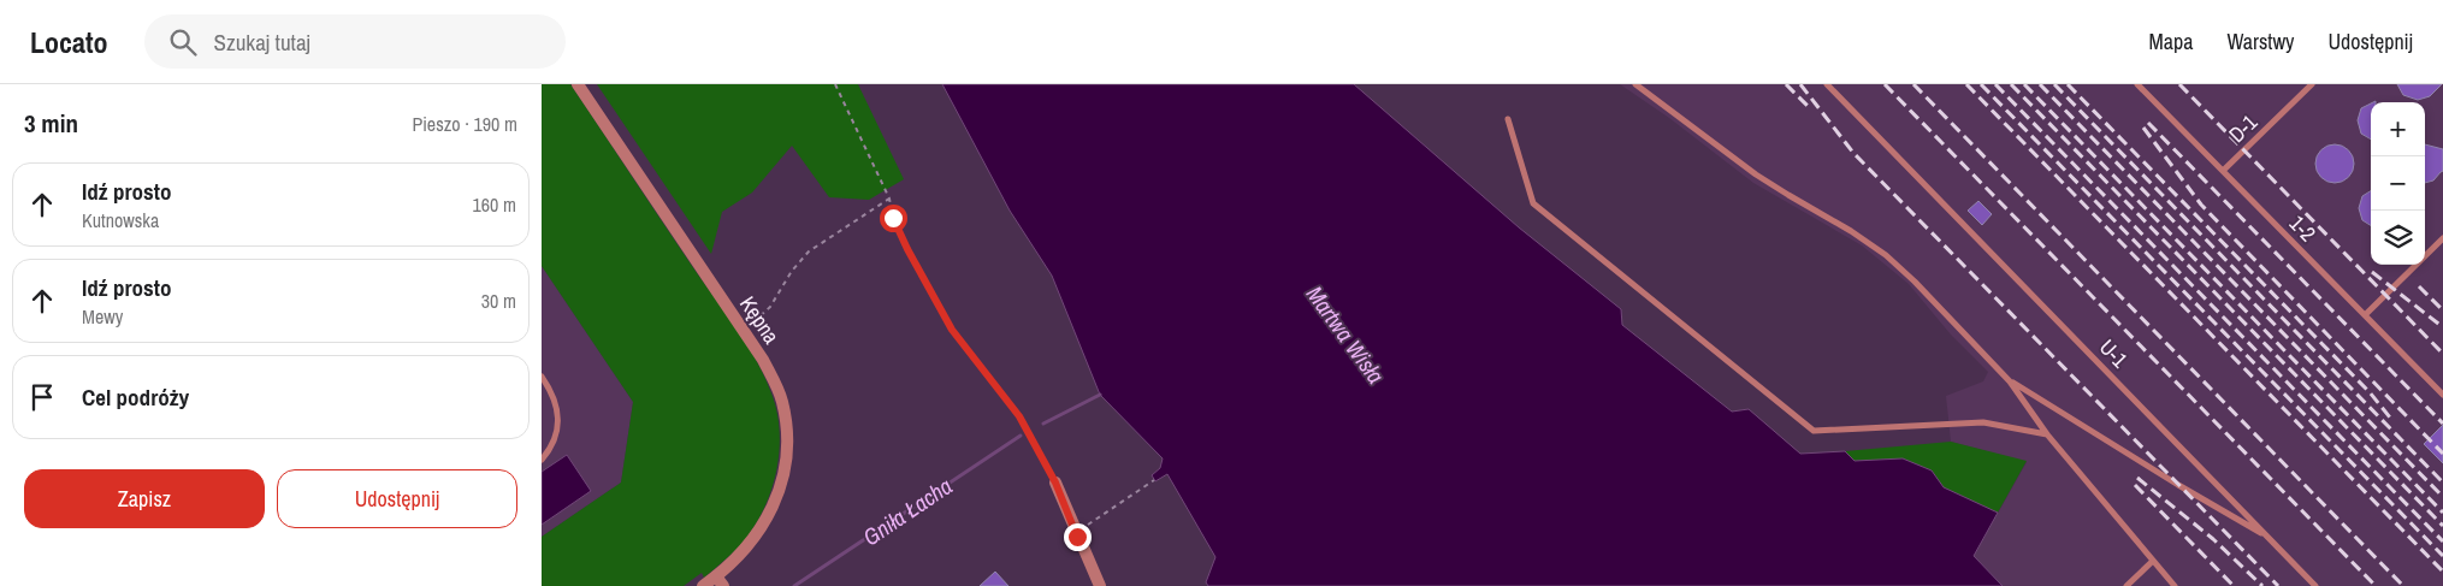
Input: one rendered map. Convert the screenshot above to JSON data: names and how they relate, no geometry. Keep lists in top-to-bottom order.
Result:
{
  "streets": {
    "street": ["Kępna"],
    "lane": ["D-1", "1-2", "U-1"]
  },
  "crossings": [
    ["D-1", "1-2"]
  ],
  "water": ["Martwa Wisła", "Gniła Łacha"],
  "page": {
    "header": "Locato",
    "search": "Szukaj tutaj",
    "nav": ["Mapa", "Warstwy", "Udostępnij"],
    "heading": ["3 min", "Pieszo · 190 m"],
    "map_buttons": ["+", "−"],
    "list": [
      ["Idź prosto", "Kutnowska", "160 m"],
      ["Idź prosto", "Mewy", "30 m"],
      "Cel podróży"
    ],
    "buttons": ["Zapisz", "Udostępnij"]
  }
}
